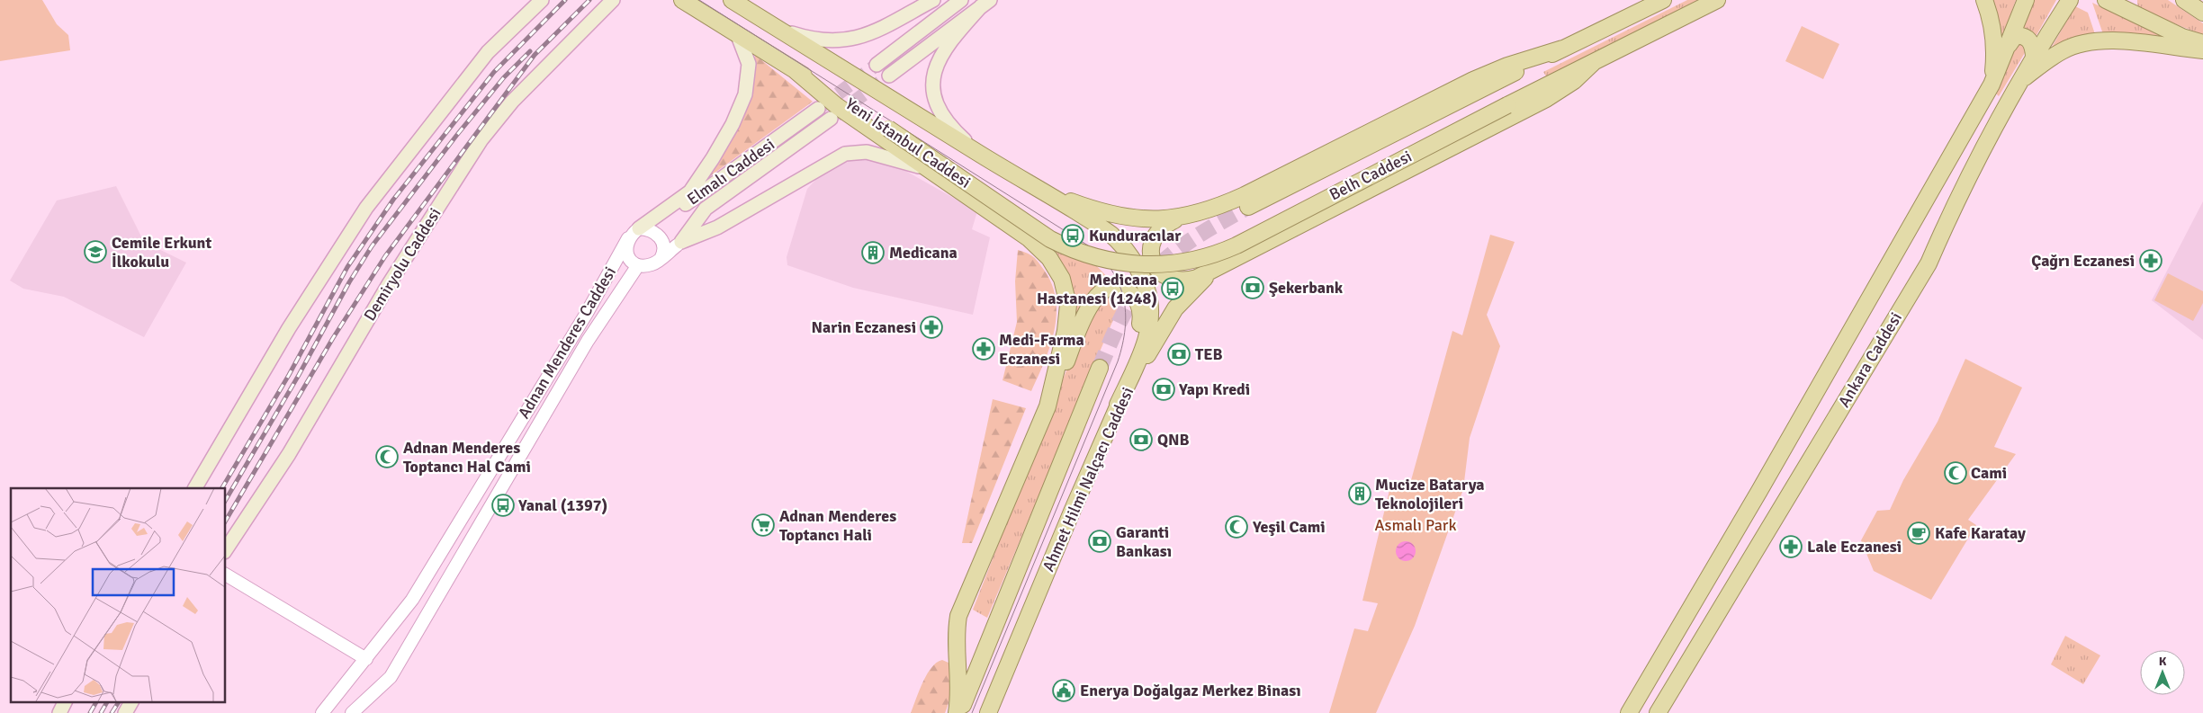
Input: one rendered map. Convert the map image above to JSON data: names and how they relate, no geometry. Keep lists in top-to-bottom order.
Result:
{
  "streets": {
    "main road": [
      "Yeni İstanbul Caddesi",
      "Elmalı Caddesi",
      "Belh Caddesi",
      "Demiryolu Caddesi",
      "Ankara Caddesi",
      "Ahmet Hilmi Nalçacı Caddesi"
    ],
    "street": ["Adnan Menderes Caddesi"]
  },
  "crossings": [
    ["Yeni İstanbul Caddesi", "Belh Caddesi"],
    ["Elmalı Caddesi", "Adnan Menderes Caddesi"],
    ["Belh Caddesi", "Ahmet Hilmi Nalçacı Caddesi"]
  ],
  "parks": ["Asmalı Park"],
  "places": {
    "bus stop": ["Kunduracılar", "Medicana Hastanesi (1248)", "Yanal (1397)"],
    "school or university": ["Cemile Erkunt İlkokulu"],
    "building": ["Medicana", "Mucize Batarya Teknolojileri"],
    "pharmacy": [
      "Çağrı Eczanesi",
      "Narin Eczanesi",
      "Medi-Farma Eczanesi",
      "Lale Eczanesi"
    ],
    "bank": [
      "Şekerbank",
      "TEB",
      "Yapı Kredi",
      "QNB",
      "Garanti Bankası"
    ],
    "mosque": ["Adnan Menderes Toptancı Hal Cami", "Cami", "Yeşil Cami"],
    "supermarket": ["Adnan Menderes Toptancı Hali"],
    "cafe": ["Kafe Karatay"],
    "public building": ["Enerya Doğalgaz Merkez Binası"]
  },
  "north": "top"
}
